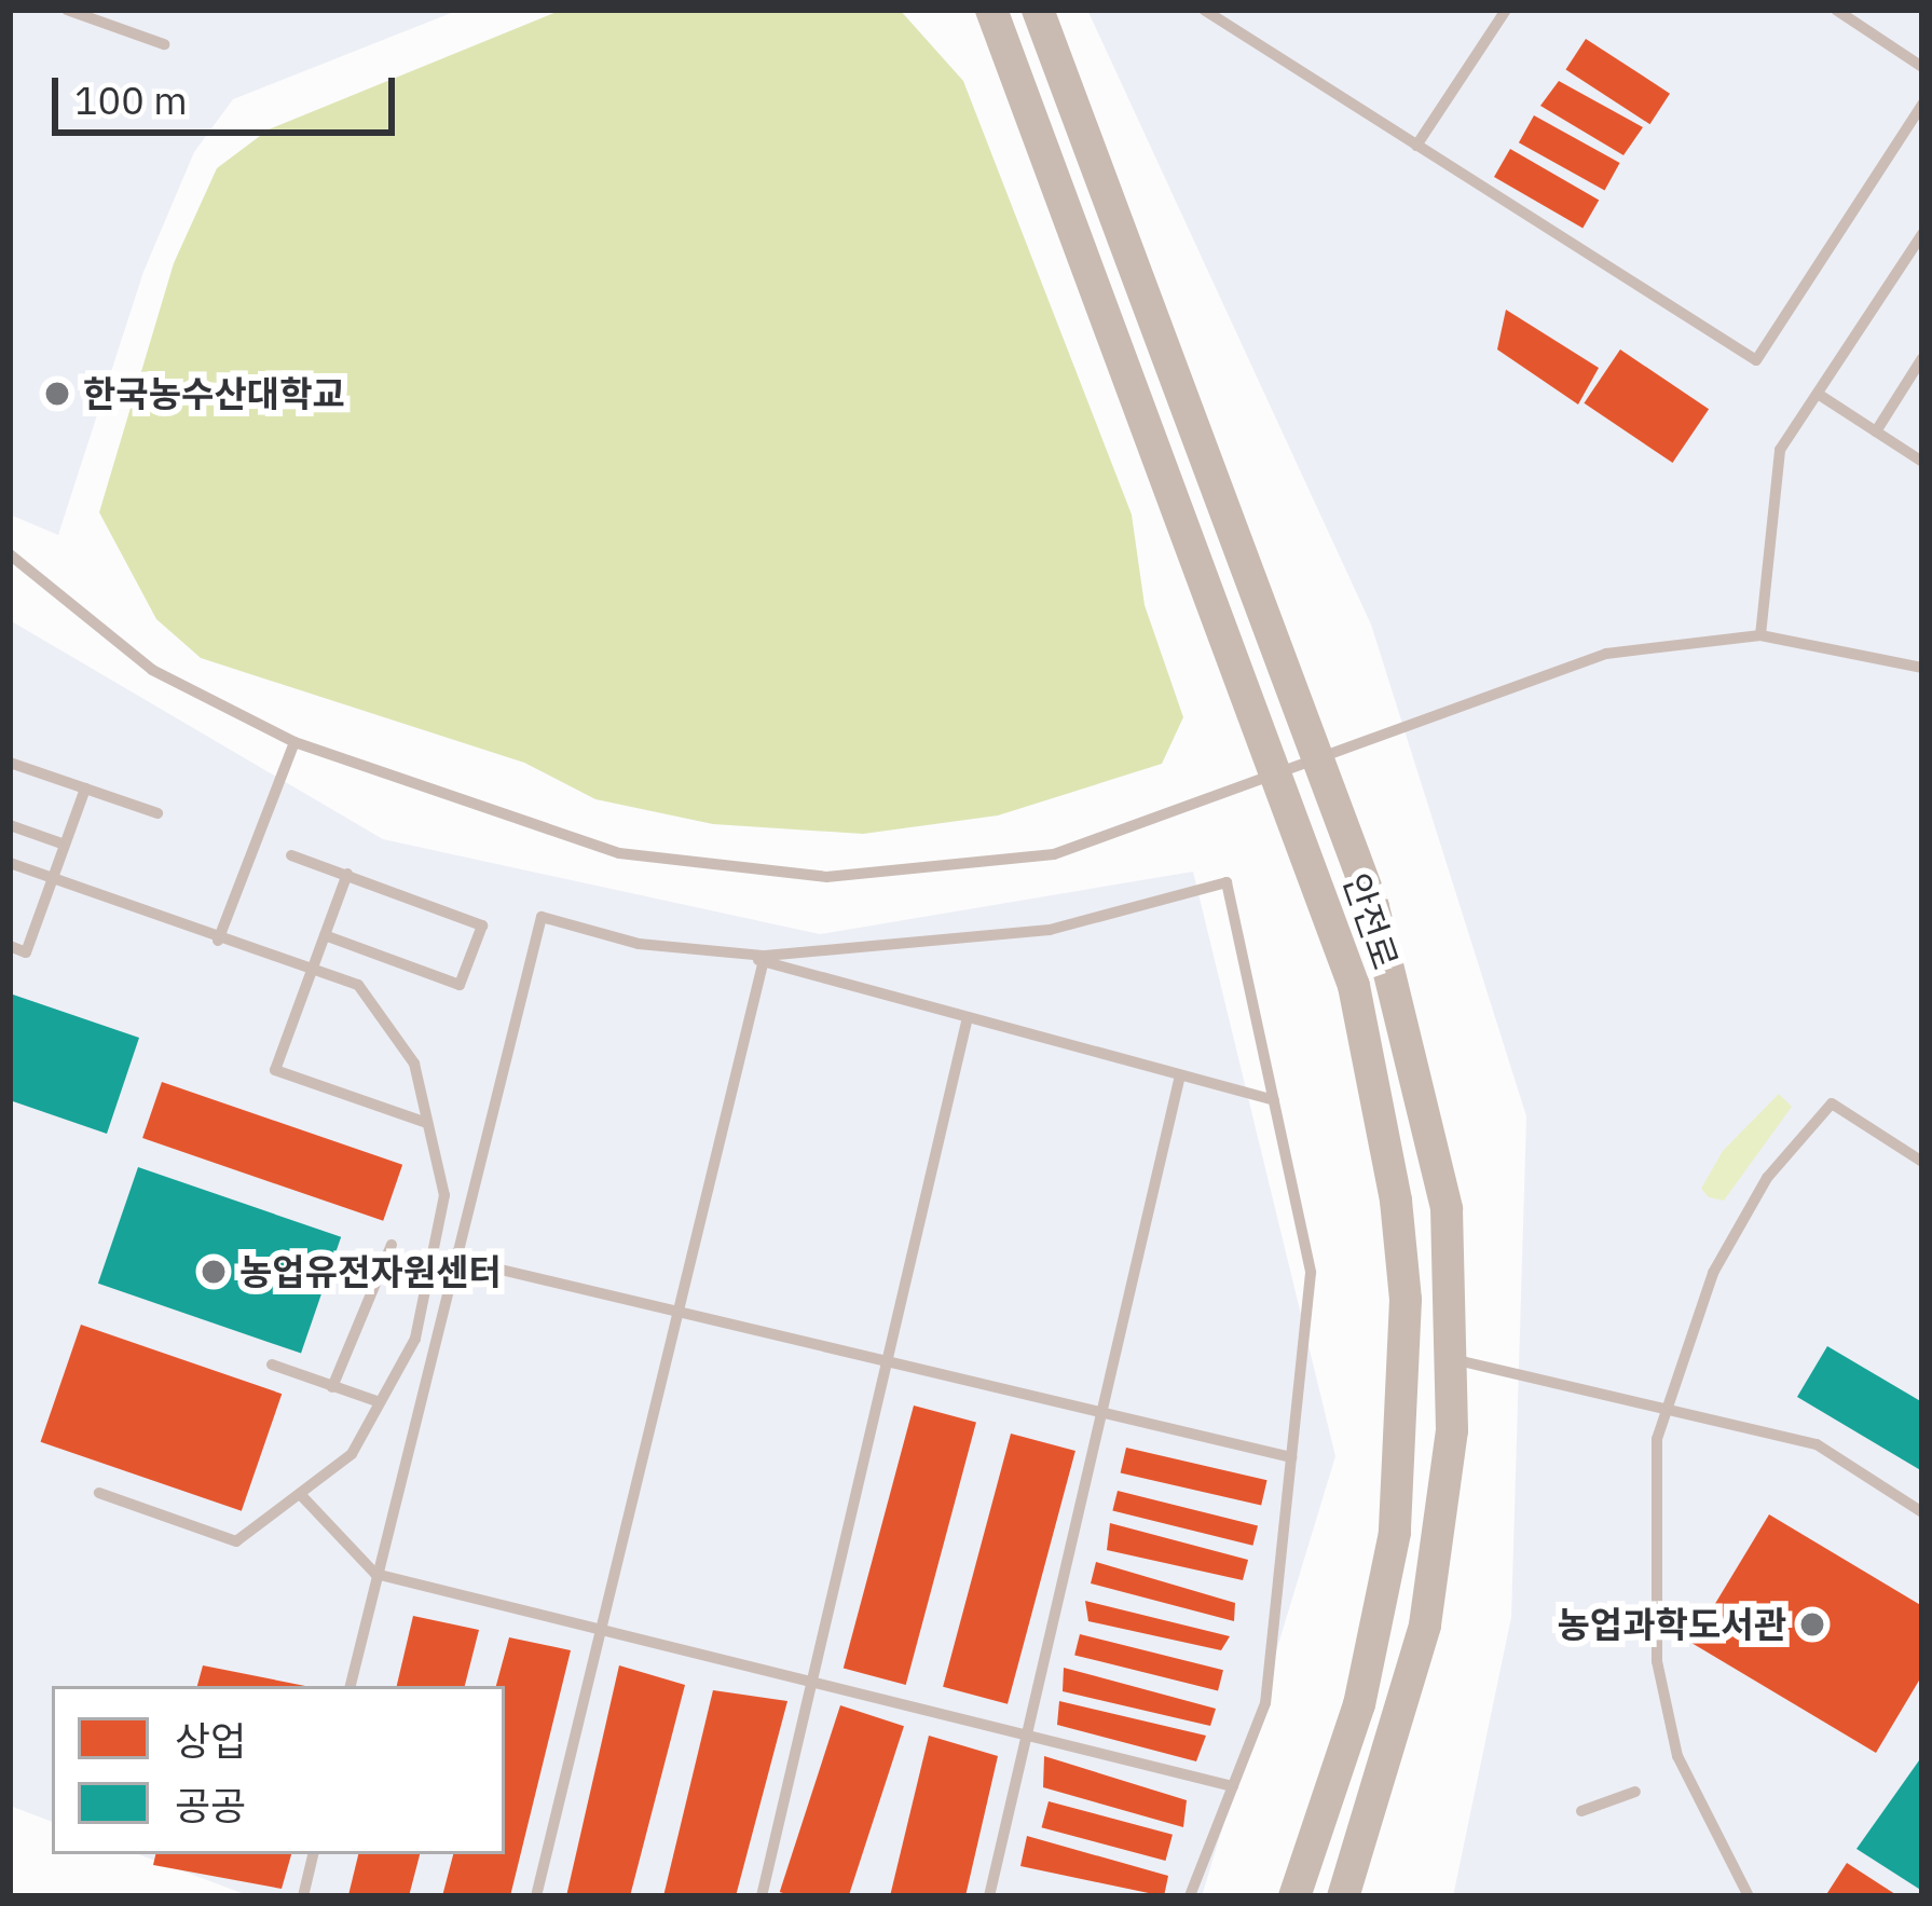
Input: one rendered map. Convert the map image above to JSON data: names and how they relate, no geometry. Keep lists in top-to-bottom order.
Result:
{
  "streets": {
    "street": ["안전로"]
  },
  "places": ["한국농수산대학교", "농업유전자원센터", "농업과학도서관"],
  "legend": ["상업", "공공"],
  "scale_bar": "100 m"
}
